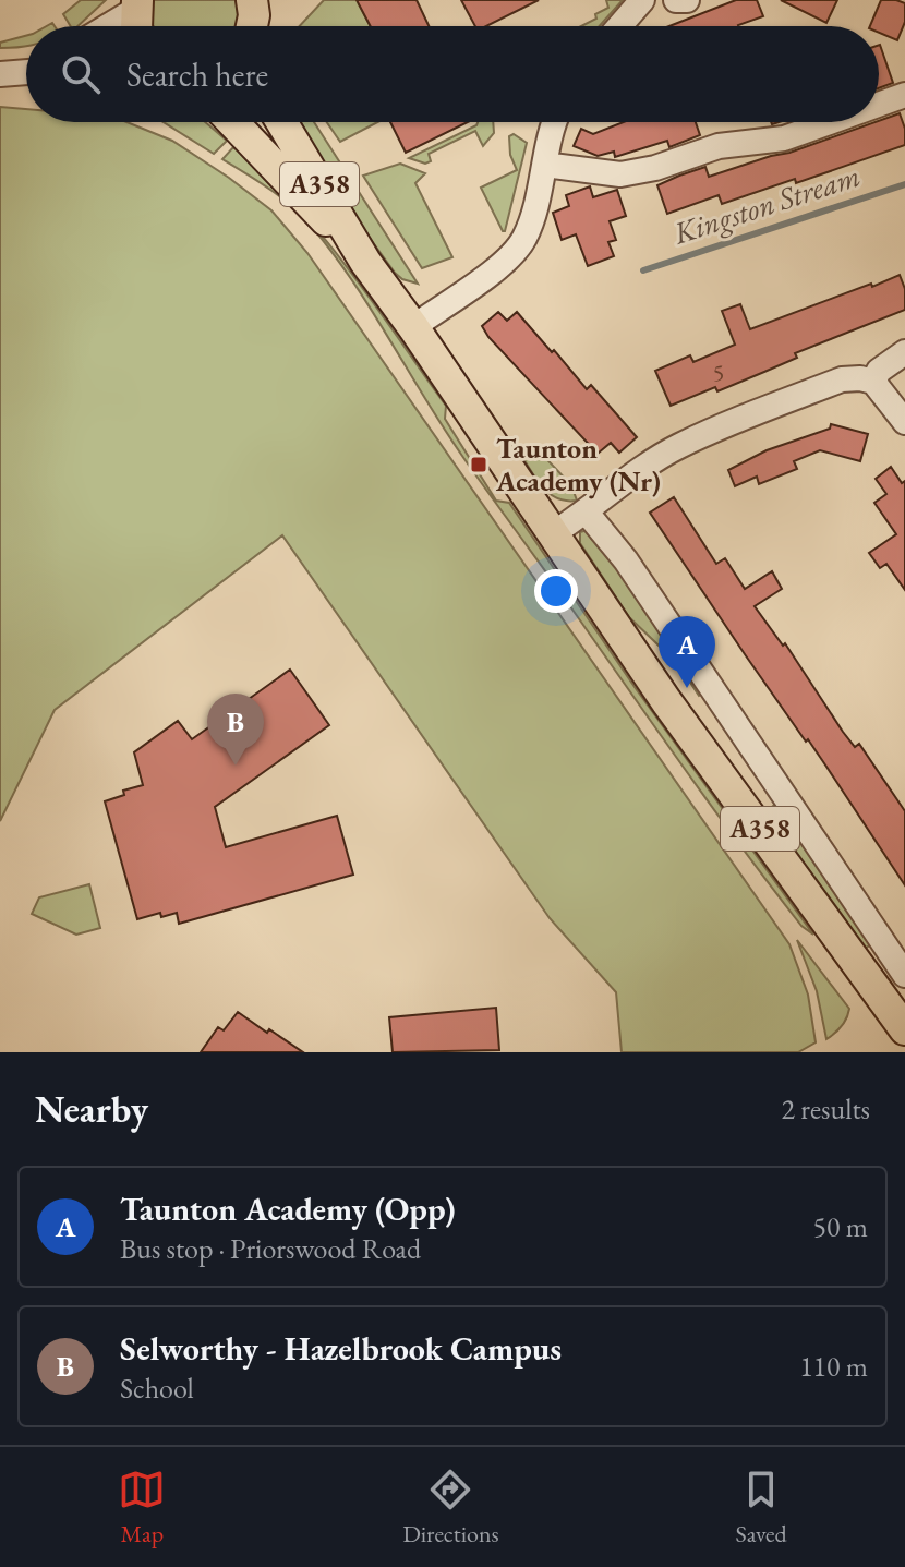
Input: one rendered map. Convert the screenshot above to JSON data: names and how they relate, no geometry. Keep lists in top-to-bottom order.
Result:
{
  "streets": {
    "main road": ["A358"]
  },
  "water": ["Kingston Stream"],
  "places": {
    "transit": ["Taunton Academy (Nr)"]
  },
  "house_numbers": ["5"],
  "page": {
    "search": "Search here",
    "pins": ["A", "B"],
    "heading": ["Nearby", "2 results"],
    "list": [
      {
        "mark": "A",
        "name": "Taunton Academy (Opp)",
        "note": "Bus stop · Priorswood Road",
        "value": "50 m"
      },
      {
        "mark": "B",
        "name": "Selworthy - Hazelbrook Campus",
        "note": "School",
        "value": "110 m"
      }
    ],
    "nav": ["Map", "Directions", "Saved"]
  }
}
